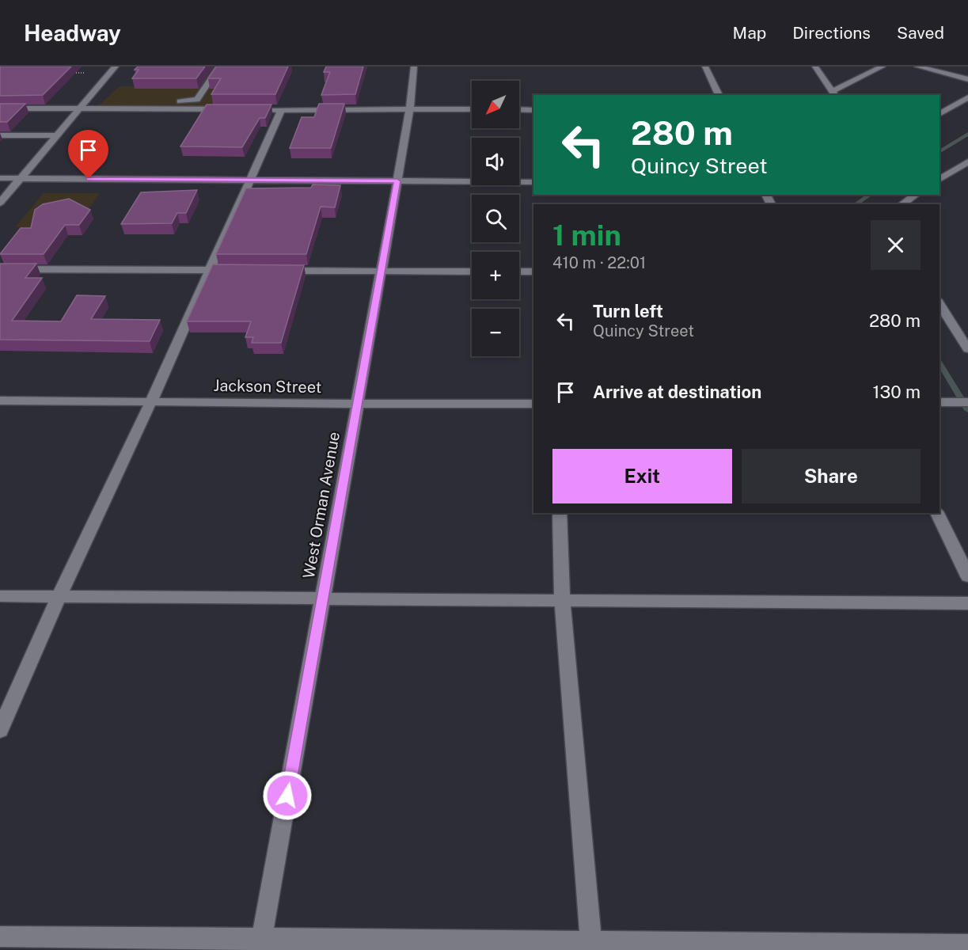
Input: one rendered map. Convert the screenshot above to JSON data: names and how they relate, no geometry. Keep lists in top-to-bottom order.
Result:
{
  "streets": {
    "street": ["Jackson Street", "West Orman Avenue"]
  },
  "crossings": [
    ["Jackson Street", "West Orman Avenue"]
  ],
  "north": "bottom left",
  "page": {
    "header": "Headway",
    "nav": ["Map", "Directions", "Saved"],
    "map_buttons": ["+", "−"],
    "turn": ["280 m", "Quincy Street"],
    "heading": ["1 min", "410 m · 22:01"],
    "list": [
      {
        "name": "Turn left",
        "note": "Quincy Street",
        "value": "280 m"
      },
      {
        "name": "Arrive at destination",
        "value": "130 m"
      }
    ],
    "buttons": ["Exit", "Share"]
  }
}
